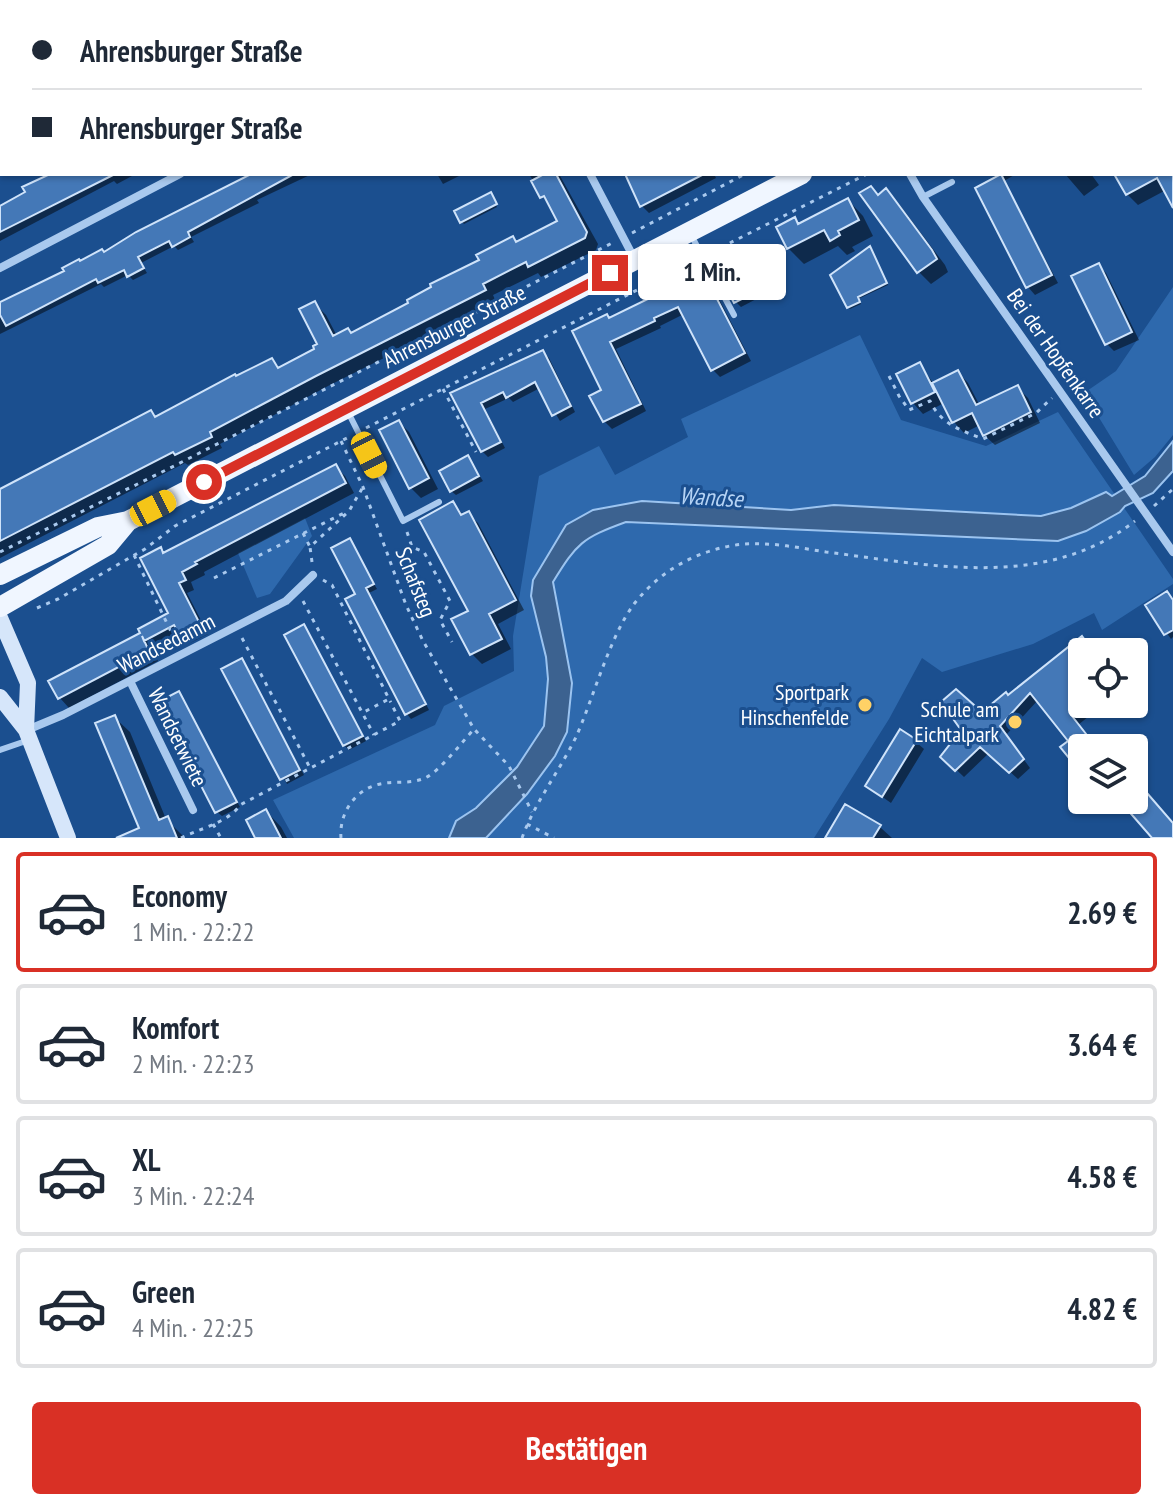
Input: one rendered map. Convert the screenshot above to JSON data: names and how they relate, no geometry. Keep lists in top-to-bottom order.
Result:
{
  "streets": {
    "main road": ["Ahrensburger Straße"],
    "street": ["Bei der Hopfenkarre", "Wandsedamm", "Wandsetwiete"],
    "path": ["Schafsteg"]
  },
  "crossings": [
    ["Wandsedamm", "Wandsetwiete"]
  ],
  "water": ["Wandse"],
  "places": ["Sportpark Hinschenfelde", "Schule am Eichtalpark"],
  "page": {
    "banner": ["Ahrensburger Straße", "Ahrensburger Straße"],
    "bubble": "1 Min.",
    "list": [
      {
        "name": "Economy",
        "note": "1 Min. · 22:22",
        "value": "2.69 €"
      },
      {
        "name": "Komfort",
        "note": "2 Min. · 22:23",
        "value": "3.64 €"
      },
      {
        "name": "XL",
        "note": "3 Min. · 22:24",
        "value": "4.58 €"
      },
      {
        "name": "Green",
        "note": "4 Min. · 22:25",
        "value": "4.82 €"
      }
    ],
    "buttons": "Bestätigen"
  }
}
